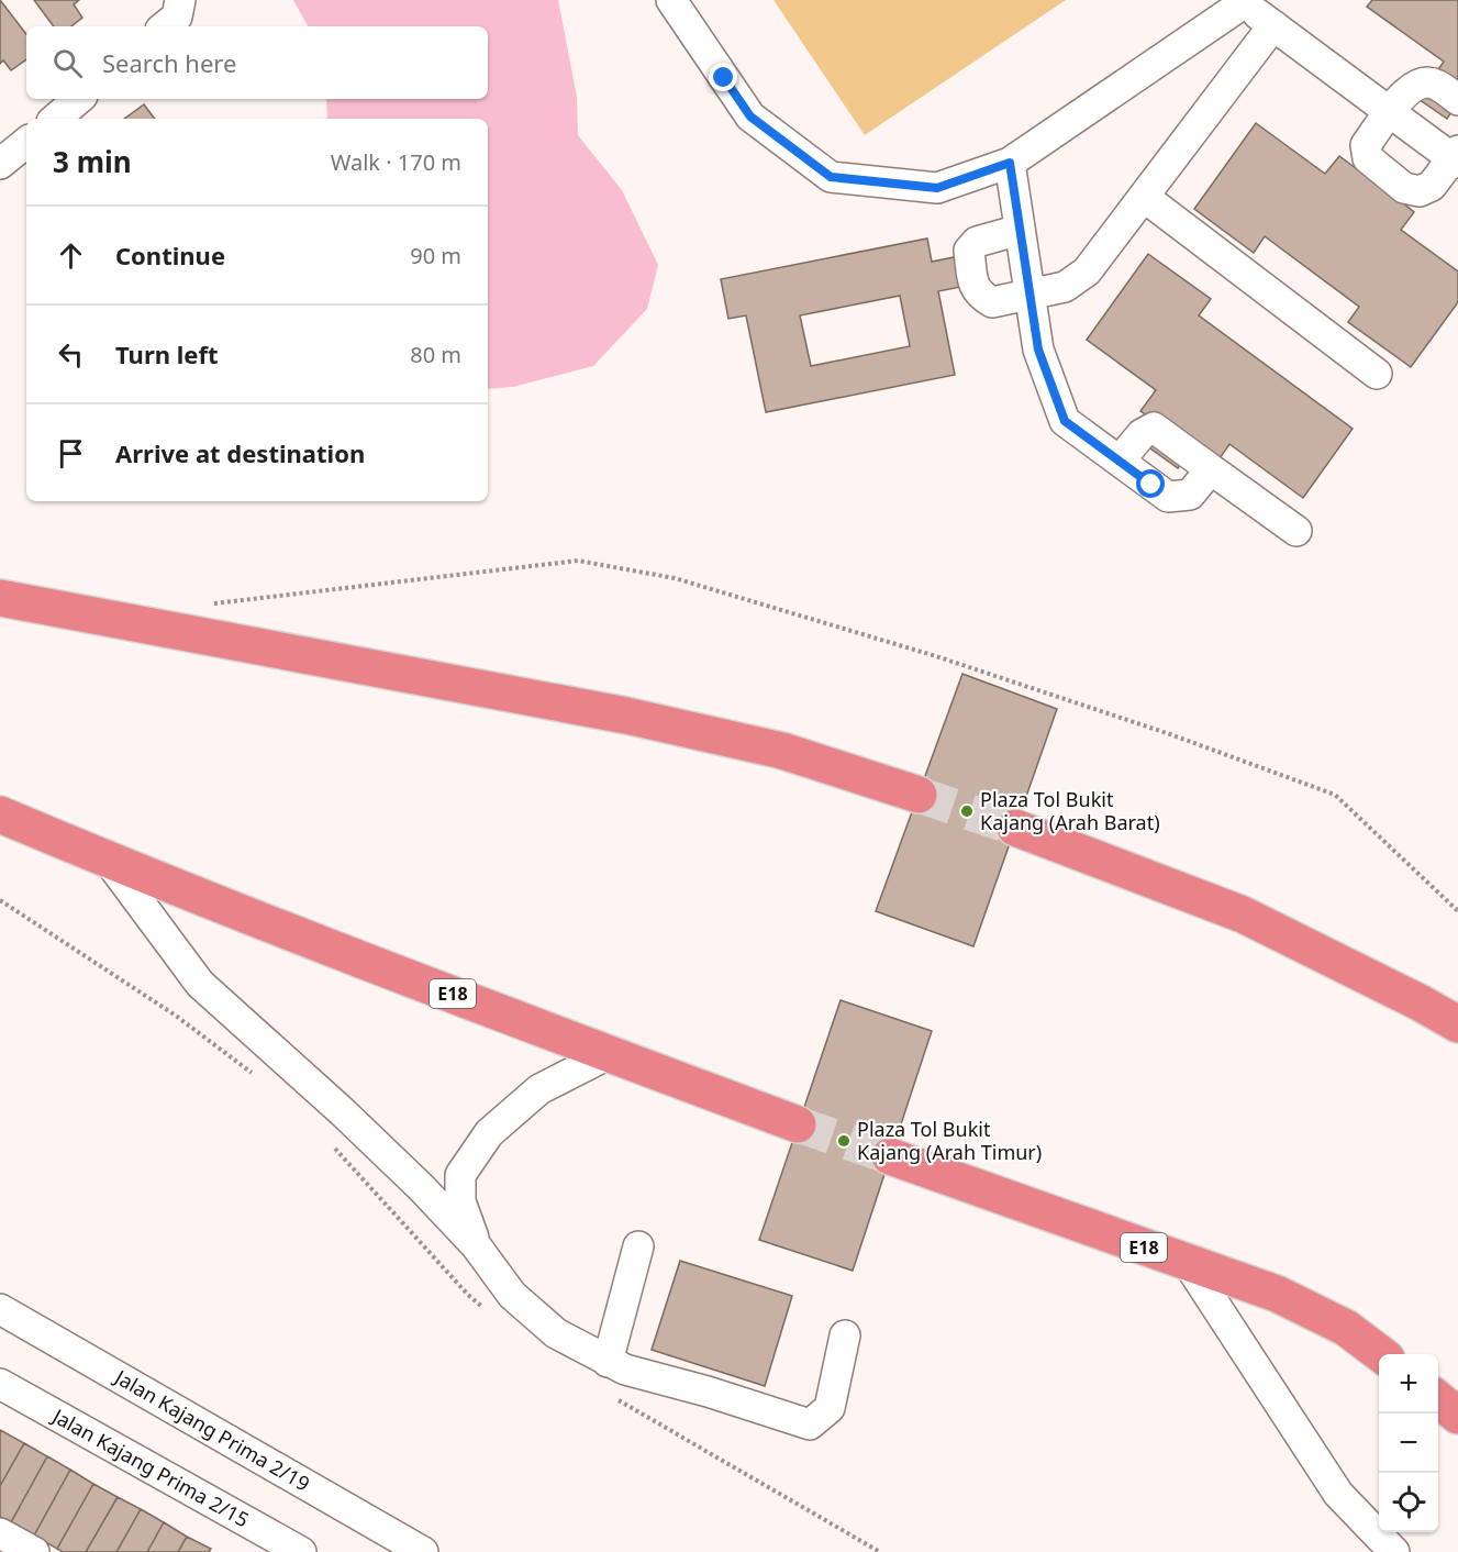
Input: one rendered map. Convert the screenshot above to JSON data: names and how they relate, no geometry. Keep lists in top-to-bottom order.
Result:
{
  "streets": {
    "highway": ["E18"],
    "street": ["Jalan Kajang Prima 2/19", "Jalan Kajang Prima 2/15"]
  },
  "places": ["Plaza Tol Bukit Kajang (Arah Barat)", "Plaza Tol Bukit Kajang (Arah Timur)"],
  "page": {
    "search": "Search here",
    "heading": ["3 min", "Walk · 170 m"],
    "list": [
      ["Continue", "90 m"],
      ["Turn left", "80 m"],
      "Arrive at destination"
    ],
    "map_buttons": ["+", "−"]
  }
}
